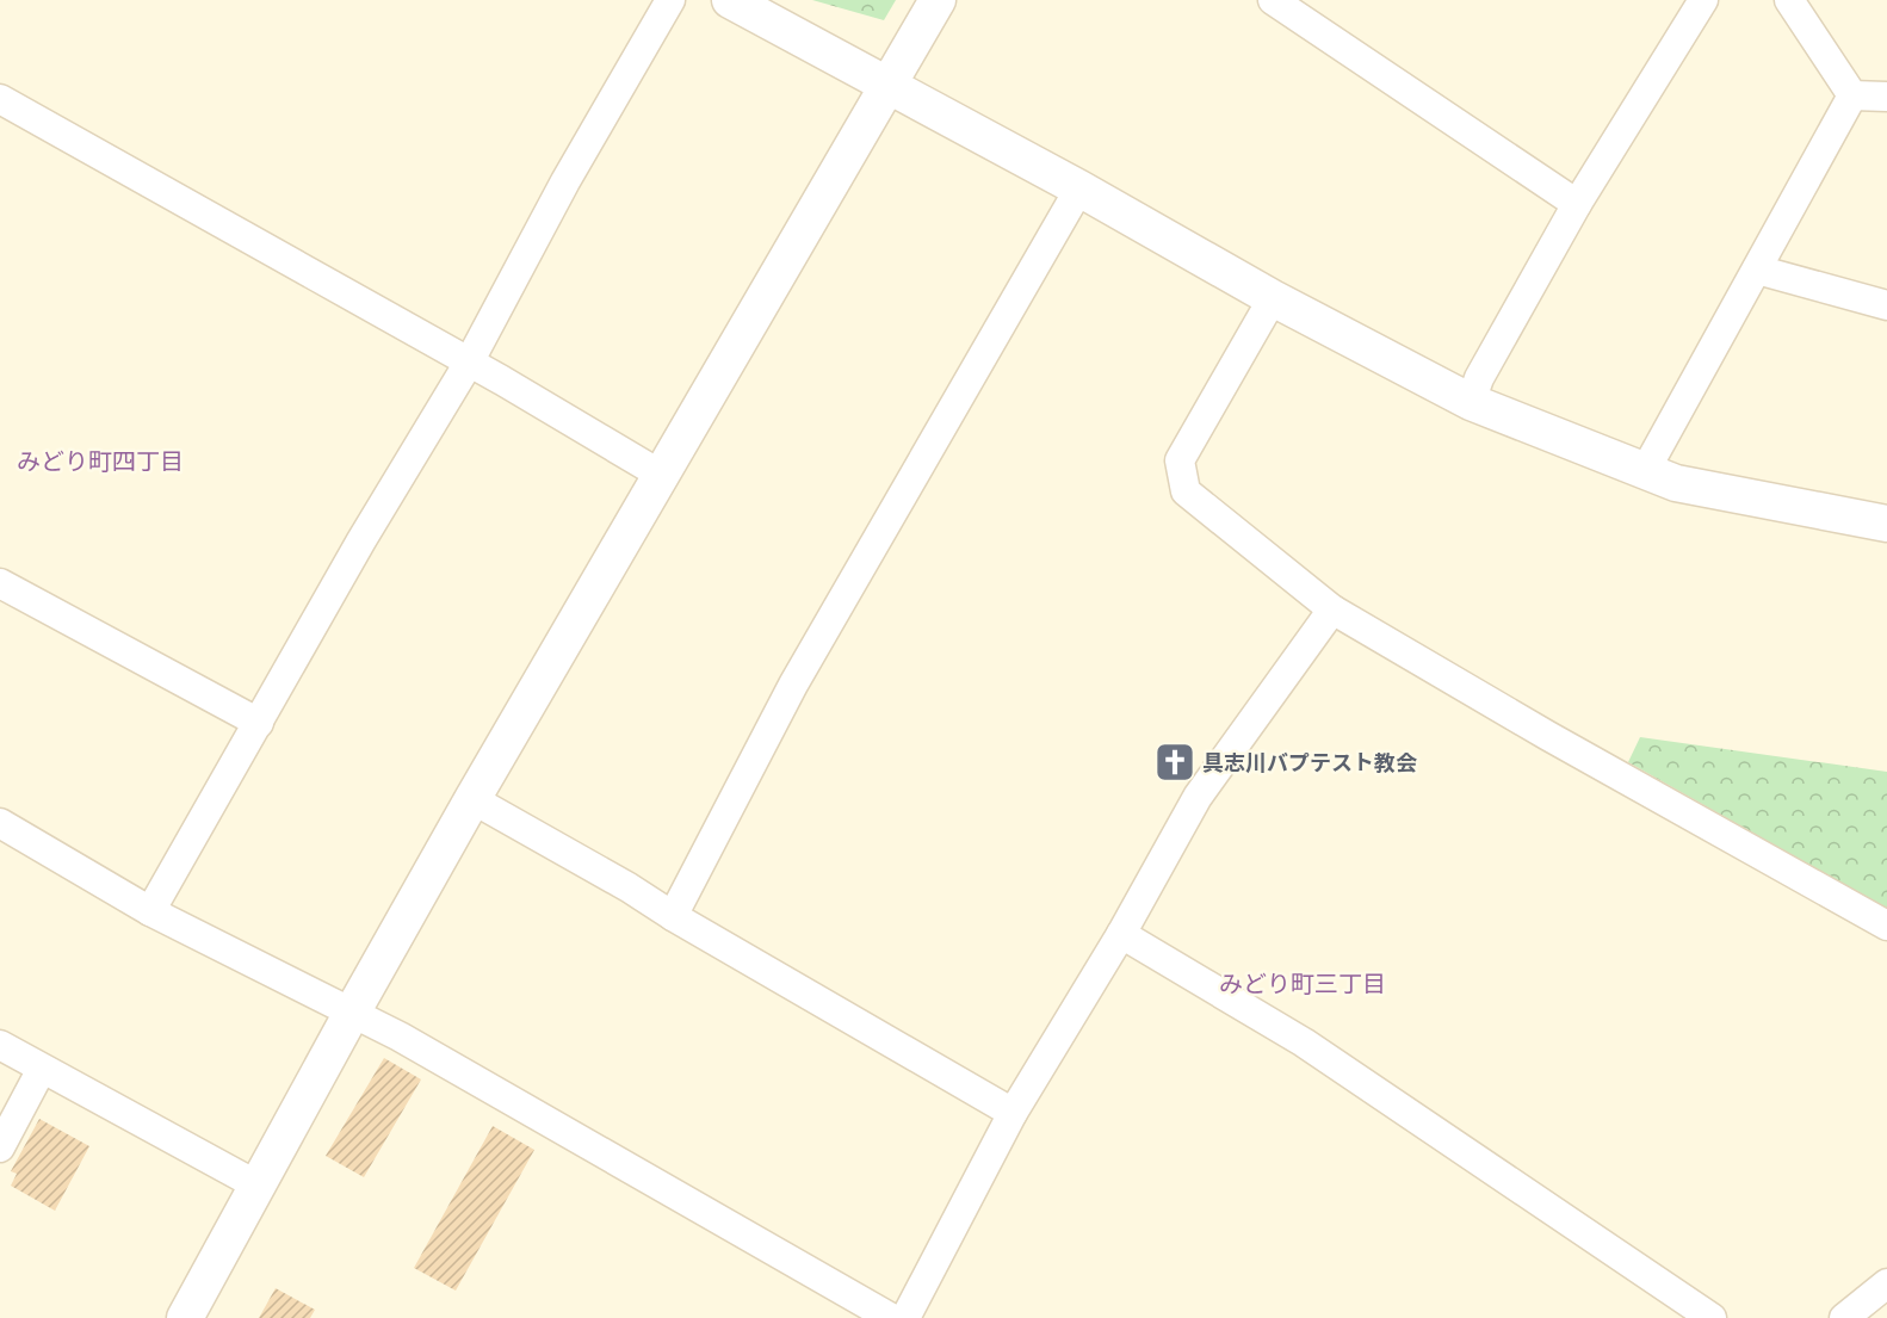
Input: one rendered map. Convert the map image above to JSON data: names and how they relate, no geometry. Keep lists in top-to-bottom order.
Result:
{
  "districts": ["みどり町四丁目", "みどり町三丁目"],
  "places": {
    "church": ["具志川バプテスト教会"]
  }
}
